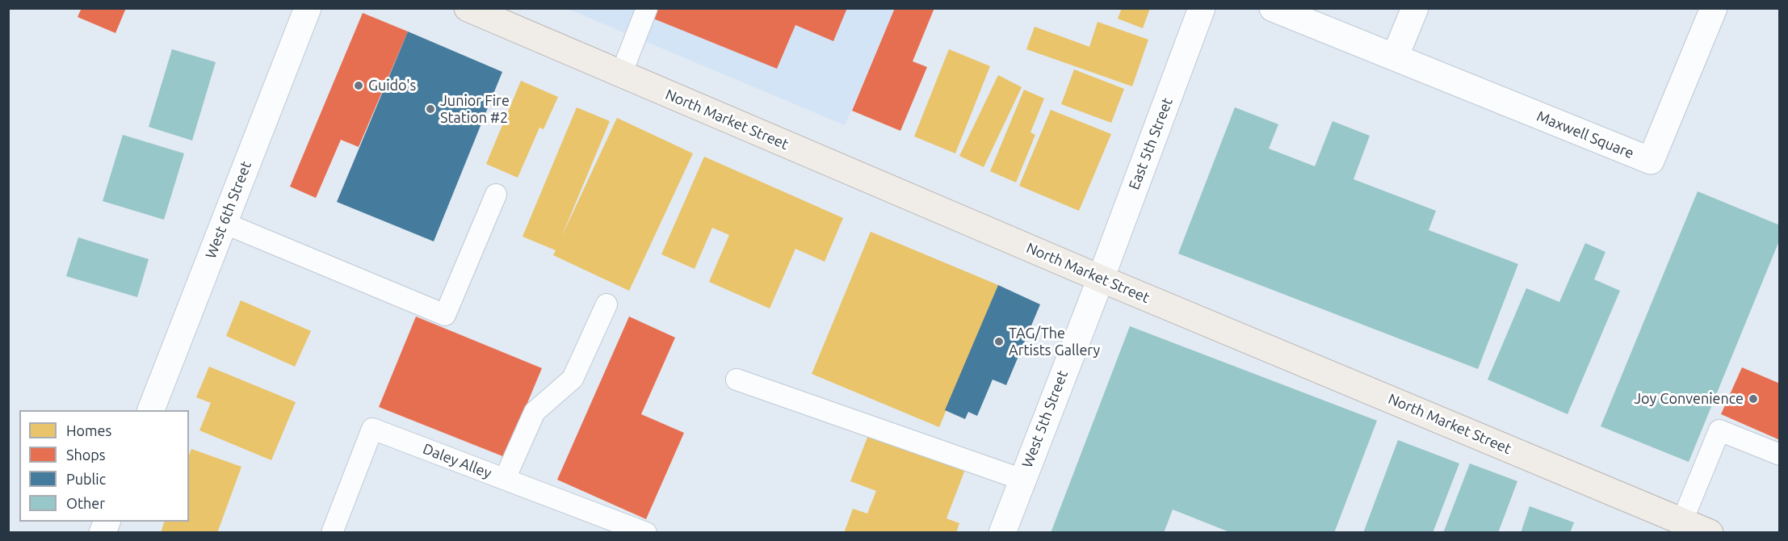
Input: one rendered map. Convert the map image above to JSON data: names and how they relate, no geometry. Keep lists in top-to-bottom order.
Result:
{
  "streets": {
    "main road": ["North Market Street"],
    "street": [
      "Maxwell Square",
      "East 5th Street",
      "West 6th Street",
      "West 5th Street"
    ],
    "lane": ["Daley Alley"]
  },
  "crossings": [
    ["North Market Street", "East 5th Street"],
    ["North Market Street", "West 5th Street"],
    ["East 5th Street", "West 5th Street"]
  ],
  "places": [
    "Guido's",
    "Junior Fire Station #2",
    "TAG/The Artists Gallery",
    "Joy Convenience"
  ],
  "legend": [
    "Homes",
    "Shops",
    "Public",
    "Other"
  ]
}
